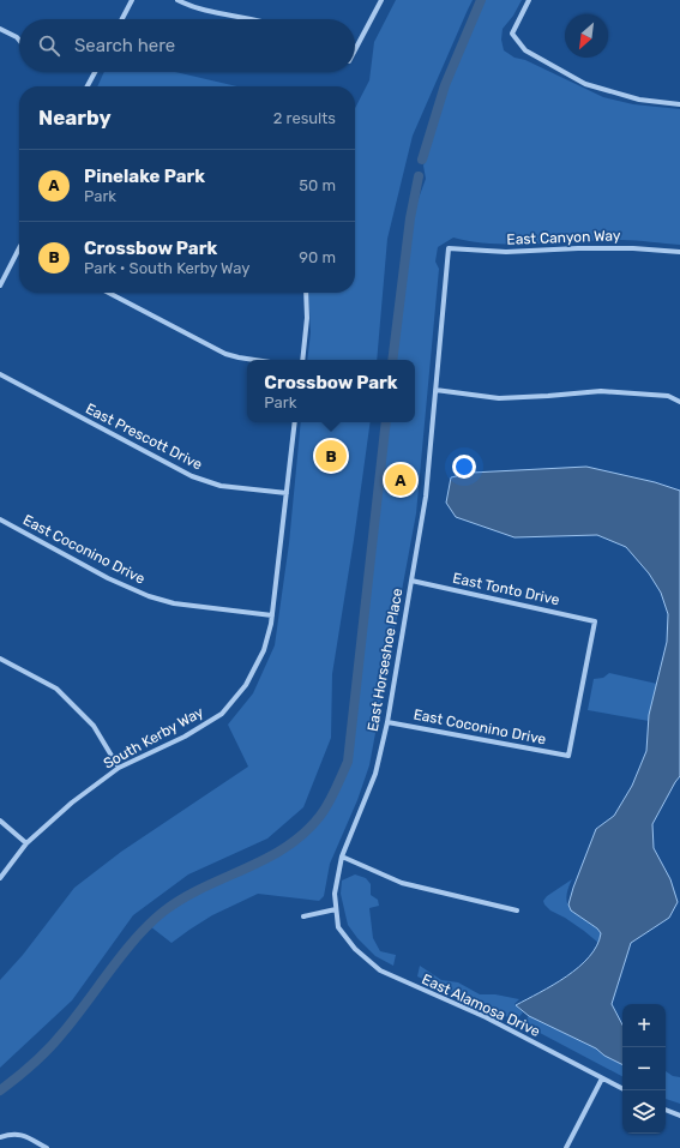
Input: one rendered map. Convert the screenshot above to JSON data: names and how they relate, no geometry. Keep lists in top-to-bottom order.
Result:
{
  "streets": {
    "street": [
      "East Canyon Way",
      "East Prescott Drive",
      "East Coconino Drive",
      "East Tonto Drive",
      "East Horseshoe Place",
      "South Kerby Way",
      "East Alamosa Drive"
    ]
  },
  "crossings": [
    ["East Canyon Way", "East Horseshoe Place"],
    ["East Prescott Drive", "South Kerby Way"],
    ["East Coconino Drive", "East Tonto Drive"],
    ["East Coconino Drive", "East Horseshoe Place"],
    ["East Coconino Drive", "South Kerby Way"],
    ["East Tonto Drive", "East Horseshoe Place"],
    ["East Horseshoe Place", "East Alamosa Drive"]
  ],
  "north": "bottom left",
  "page": {
    "search": "Search here",
    "heading": ["Nearby", "2 results"],
    "list": [
      {
        "mark": "A",
        "name": "Pinelake Park",
        "note": "Park",
        "value": "50 m"
      },
      {
        "mark": "B",
        "name": "Crossbow Park",
        "note": "Park · South Kerby Way",
        "value": "90 m"
      }
    ],
    "popup": ["Crossbow Park", "Park"],
    "pins": ["B", "A"],
    "map_buttons": ["+", "−"]
  }
}
